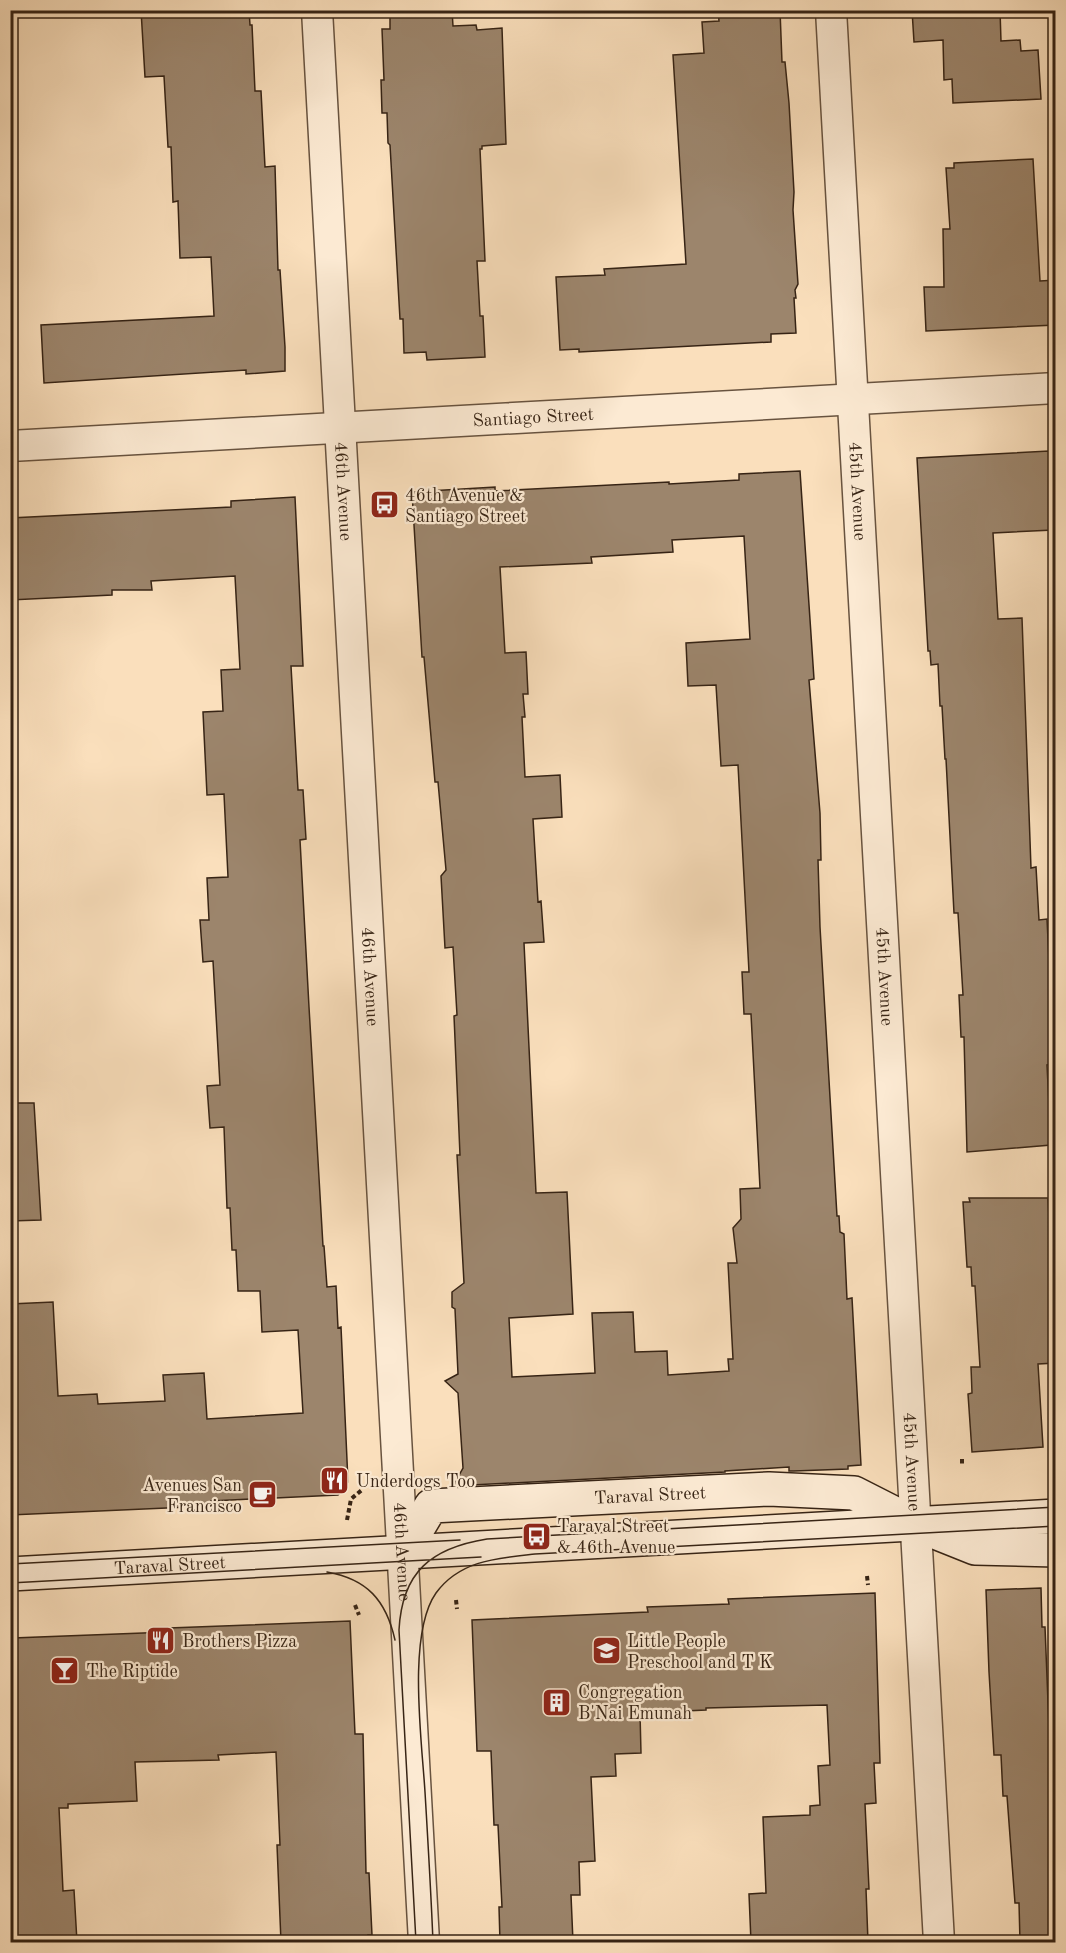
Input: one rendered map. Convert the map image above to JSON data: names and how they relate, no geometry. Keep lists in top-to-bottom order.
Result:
{
  "streets": {
    "street": [
      "Santiago Street",
      "46th Avenue",
      "45th Avenue",
      "Taraval Street"
    ]
  },
  "crossings": [
    ["Santiago Street", "46th Avenue"],
    ["Santiago Street", "45th Avenue"],
    ["46th Avenue", "Taraval Street"],
    ["45th Avenue", "Taraval Street"]
  ],
  "places": {
    "bus stop": ["46th Avenue & Santiago Street", "Taraval Street & 46th Avenue"],
    "restaurant": ["Underdogs Too", "Brothers Pizza"],
    "cafe": ["Avenues San Francisco"],
    "school or university": ["Little People Preschool and T K"],
    "bar": ["The Riptide"],
    "building": ["Congregation B'Nai Emunah"]
  }
}
